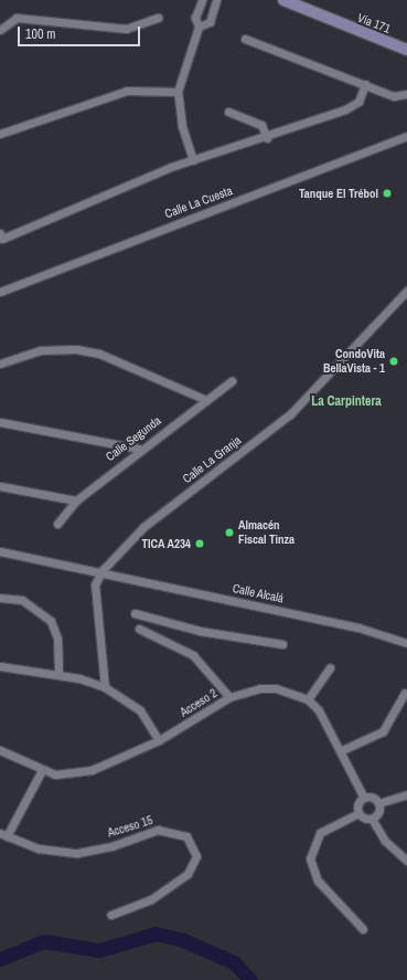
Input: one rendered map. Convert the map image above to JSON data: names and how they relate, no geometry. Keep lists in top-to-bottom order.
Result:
{
  "streets": {
    "main road": ["Vía 171"],
    "street": [
      "Calle La Cuesta",
      "Calle Segunda",
      "Calle La Granja",
      "Calle Alcalá",
      "Acceso 2",
      "Acceso 15"
    ]
  },
  "crossings": [
    ["Calle La Granja", "Calle Alcalá"]
  ],
  "districts": ["La Carpintera"],
  "places": [
    "Tanque El Trébol",
    "CondoVita BellaVista - 1",
    "Almacén Fiscal Tinza",
    "TICA A234"
  ],
  "scale_bar": "100 m"
}
